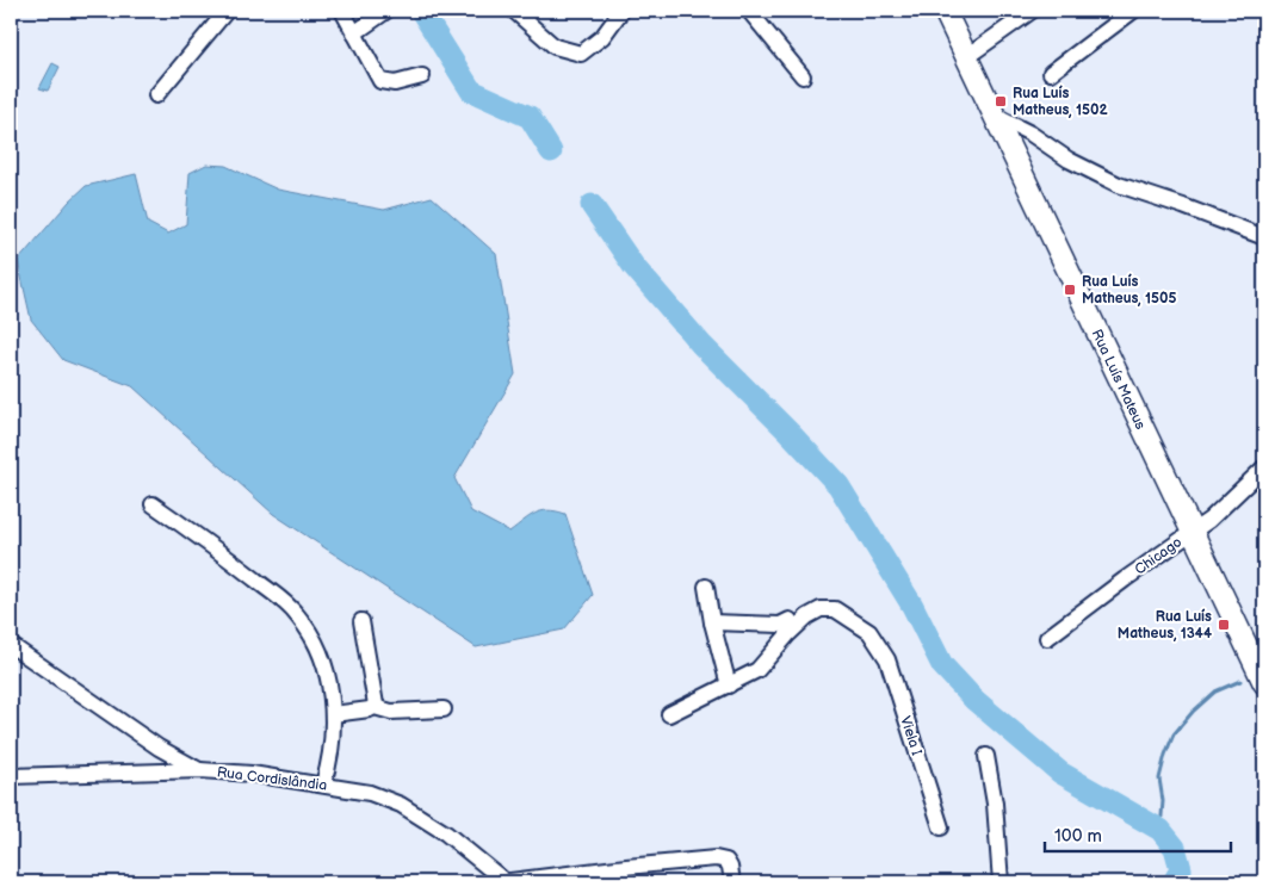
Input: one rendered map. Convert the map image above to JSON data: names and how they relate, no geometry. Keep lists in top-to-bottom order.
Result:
{
  "streets": {
    "main road": ["Rua Luís Mateus"],
    "street": ["Chicago", "Viela I", "Rua Cordislândia"]
  },
  "crossings": [
    ["Rua Luís Mateus", "Chicago"]
  ],
  "places": {
    "transit": ["Rua Luís Matheus, 1502", "Rua Luís Matheus, 1505", "Rua Luís Matheus, 1344"]
  },
  "scale_bar": "100 m"
}
